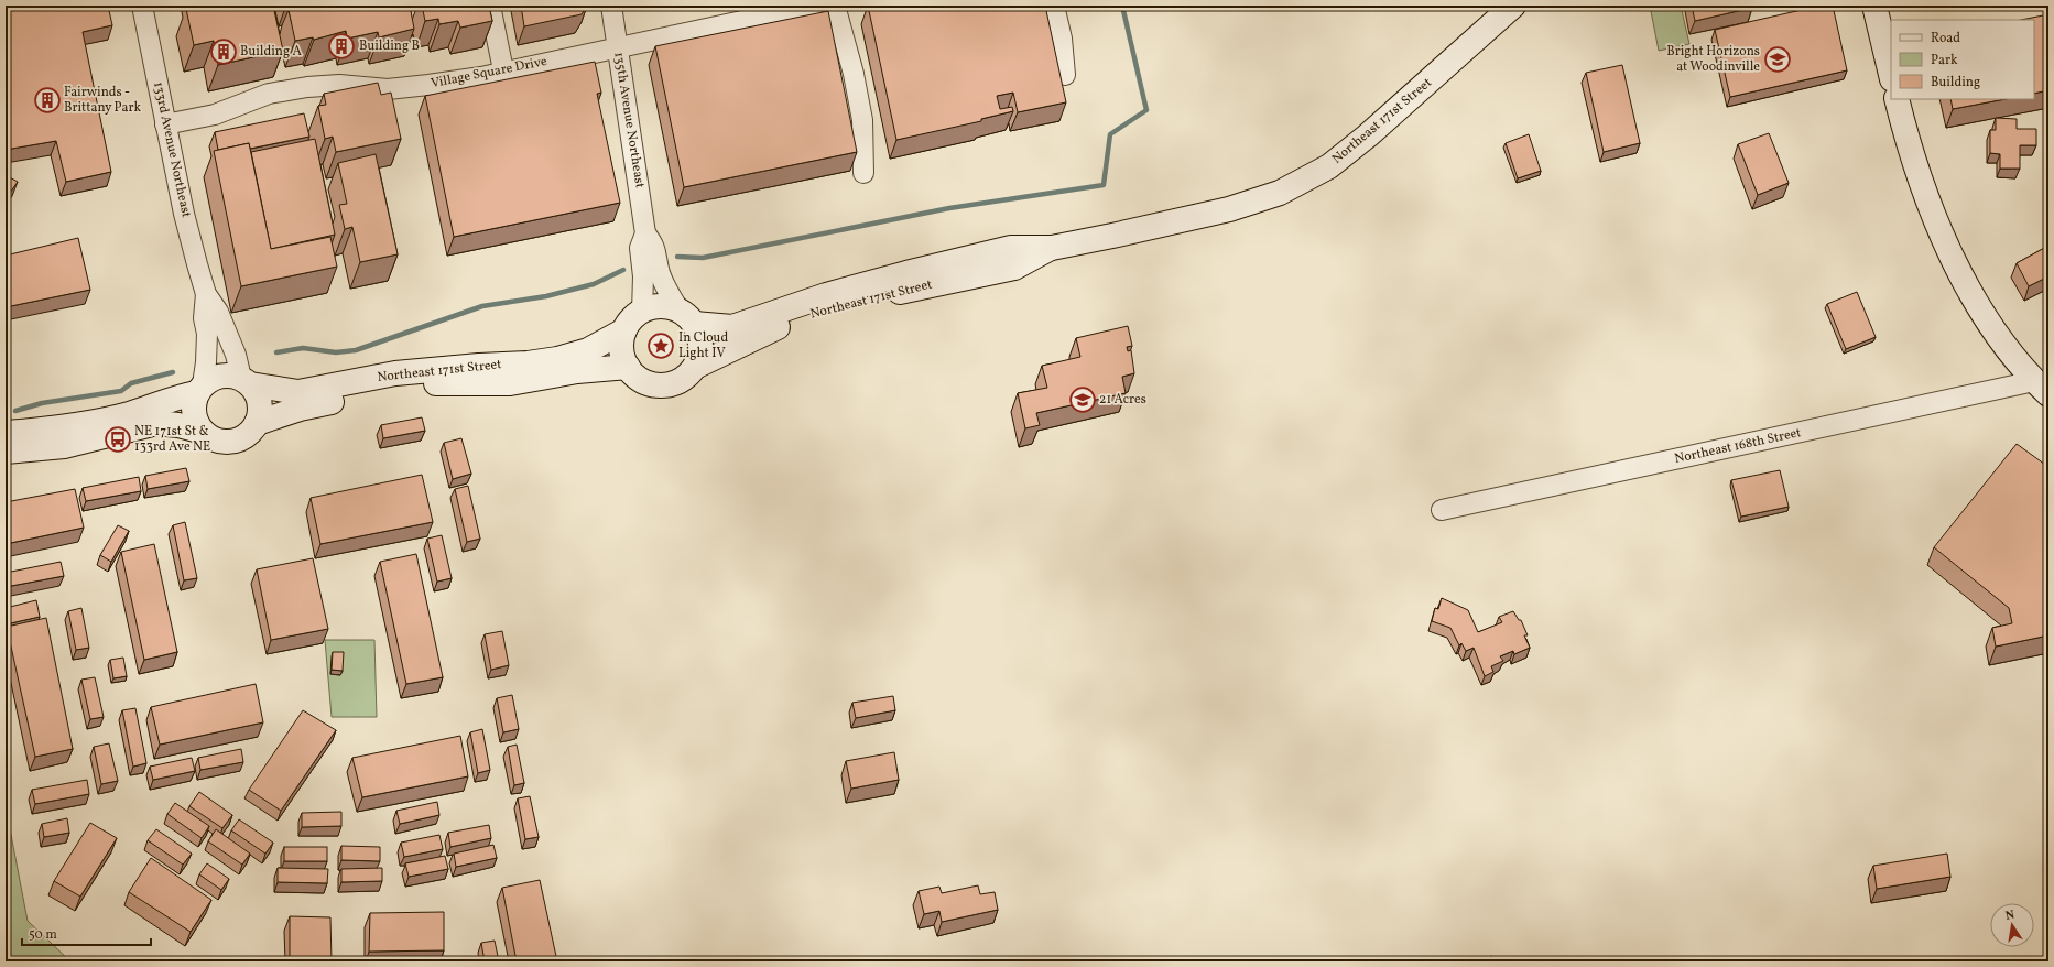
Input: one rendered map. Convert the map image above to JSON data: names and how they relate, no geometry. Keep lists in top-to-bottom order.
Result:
{
  "streets": {
    "main road": ["Northeast 171st Street"],
    "street": [
      "Village Square Drive",
      "135th Avenue Northeast",
      "133rd Avenue Northeast",
      "Northeast 168th Street"
    ]
  },
  "crossings": [
    ["Village Square Drive", "135th Avenue Northeast"],
    ["Village Square Drive", "133rd Avenue Northeast"],
    ["135th Avenue Northeast", "Northeast 171st Street"],
    ["Northeast 171st Street", "133rd Avenue Northeast"]
  ],
  "places": {
    "building": ["Building B", "Building A", "Fairwinds - Brittany Park"],
    "school or university": ["Bright Horizons at Woodinville", "21 Acres"],
    "place": ["In Cloud Light IV"],
    "bus stop": ["NE 171st St & 133rd Ave NE"]
  },
  "legend": ["Road", "Park", "Building"],
  "scale_bar": "50 m",
  "north": "top"
}
